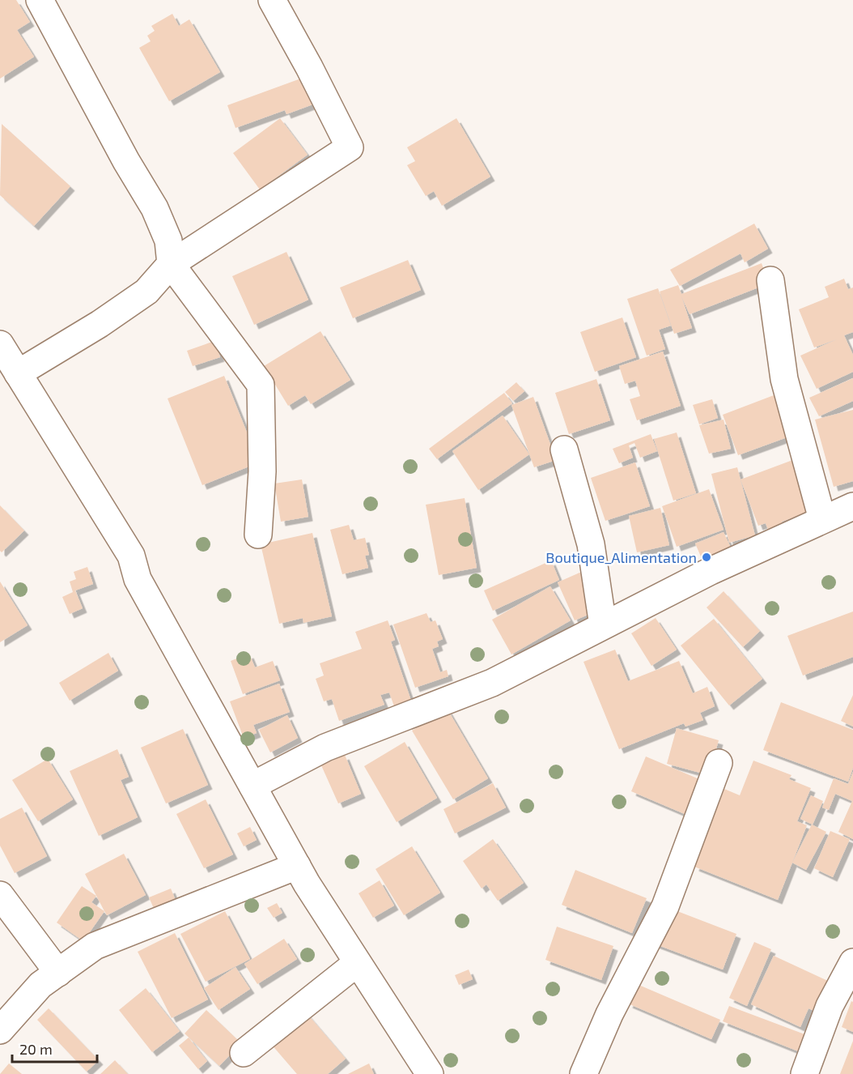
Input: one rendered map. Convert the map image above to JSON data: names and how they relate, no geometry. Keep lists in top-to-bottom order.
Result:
{
  "places": ["Boutique_Alimentation"],
  "scale_bar": "20 m"
}
